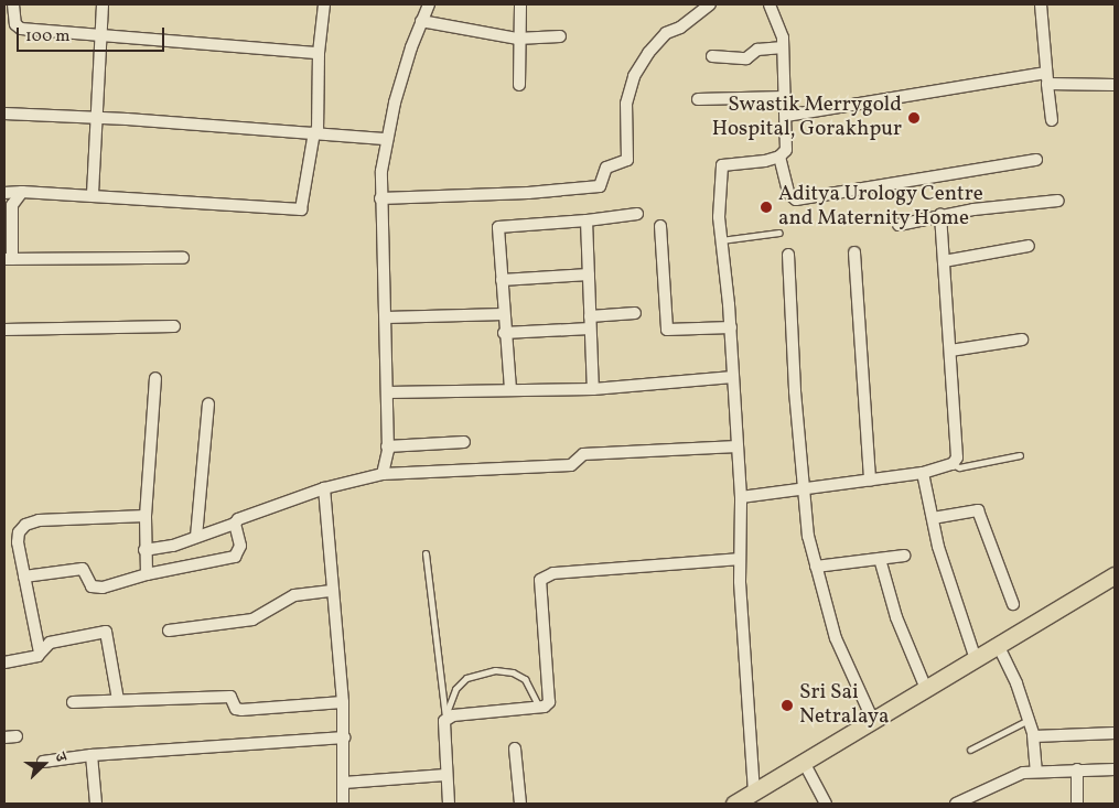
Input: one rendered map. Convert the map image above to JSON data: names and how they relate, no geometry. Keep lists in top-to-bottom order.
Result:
{
  "places": ["Swastik Merrygold Hospital, Gorakhpur", "Aditya Urology Centre and Maternity Home", "Sri Sai Netralaya"],
  "scale_bar": "100 m",
  "north": "right"
}
